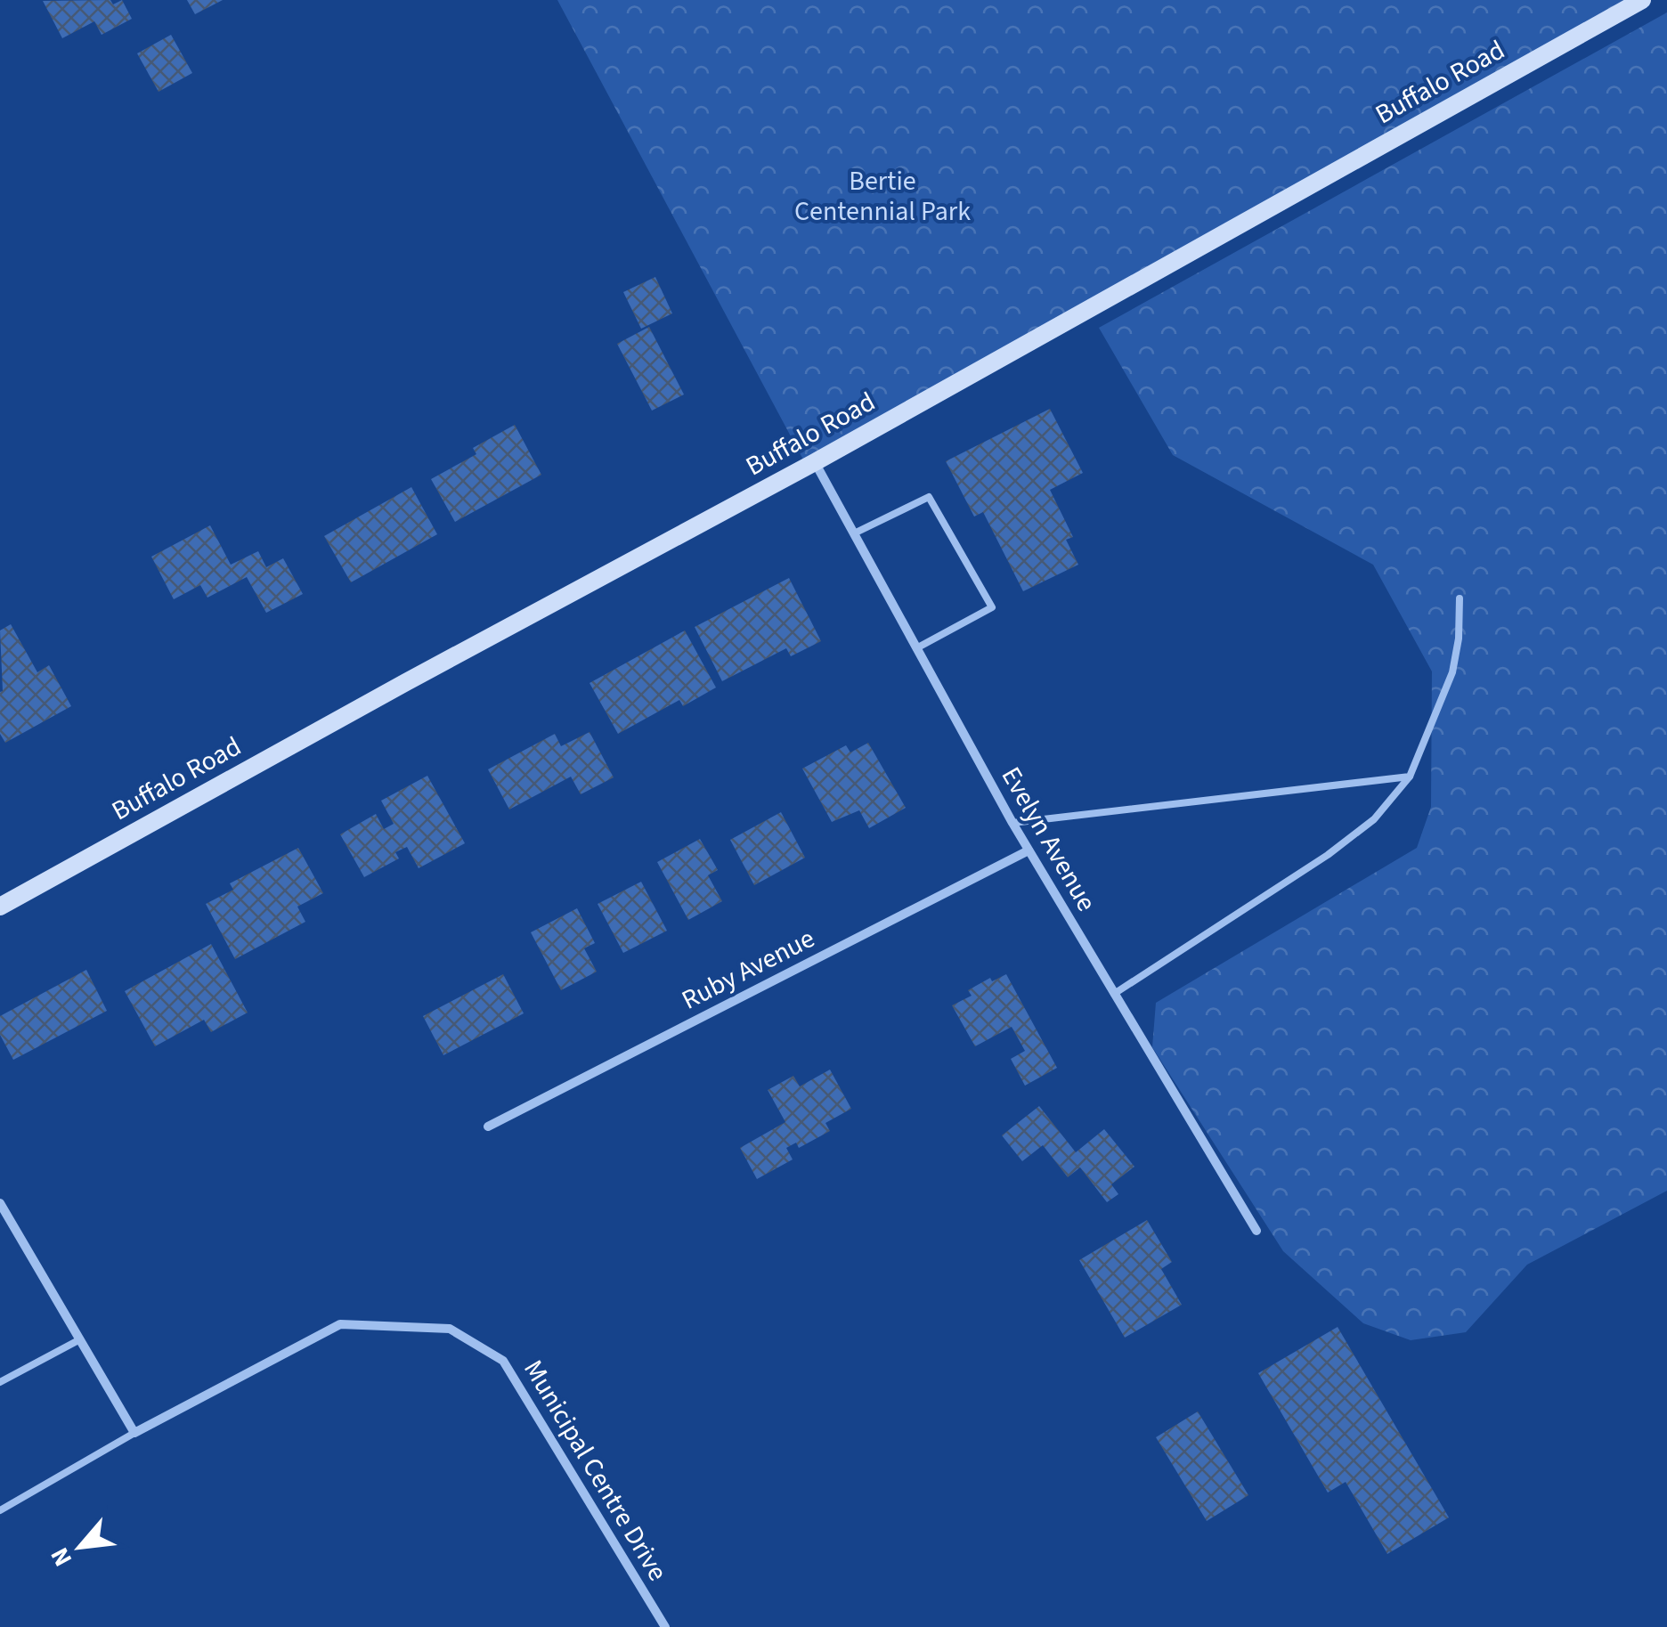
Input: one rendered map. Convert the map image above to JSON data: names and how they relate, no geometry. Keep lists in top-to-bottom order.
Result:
{
  "streets": {
    "street": [
      "Buffalo Road",
      "Evelyn Avenue",
      "Ruby Avenue",
      "Municipal Centre Drive"
    ]
  },
  "crossings": [
    ["Buffalo Road", "Evelyn Avenue"],
    ["Evelyn Avenue", "Ruby Avenue"]
  ],
  "parks": ["Bertie Centennial Park"],
  "north": "bottom left"
}
